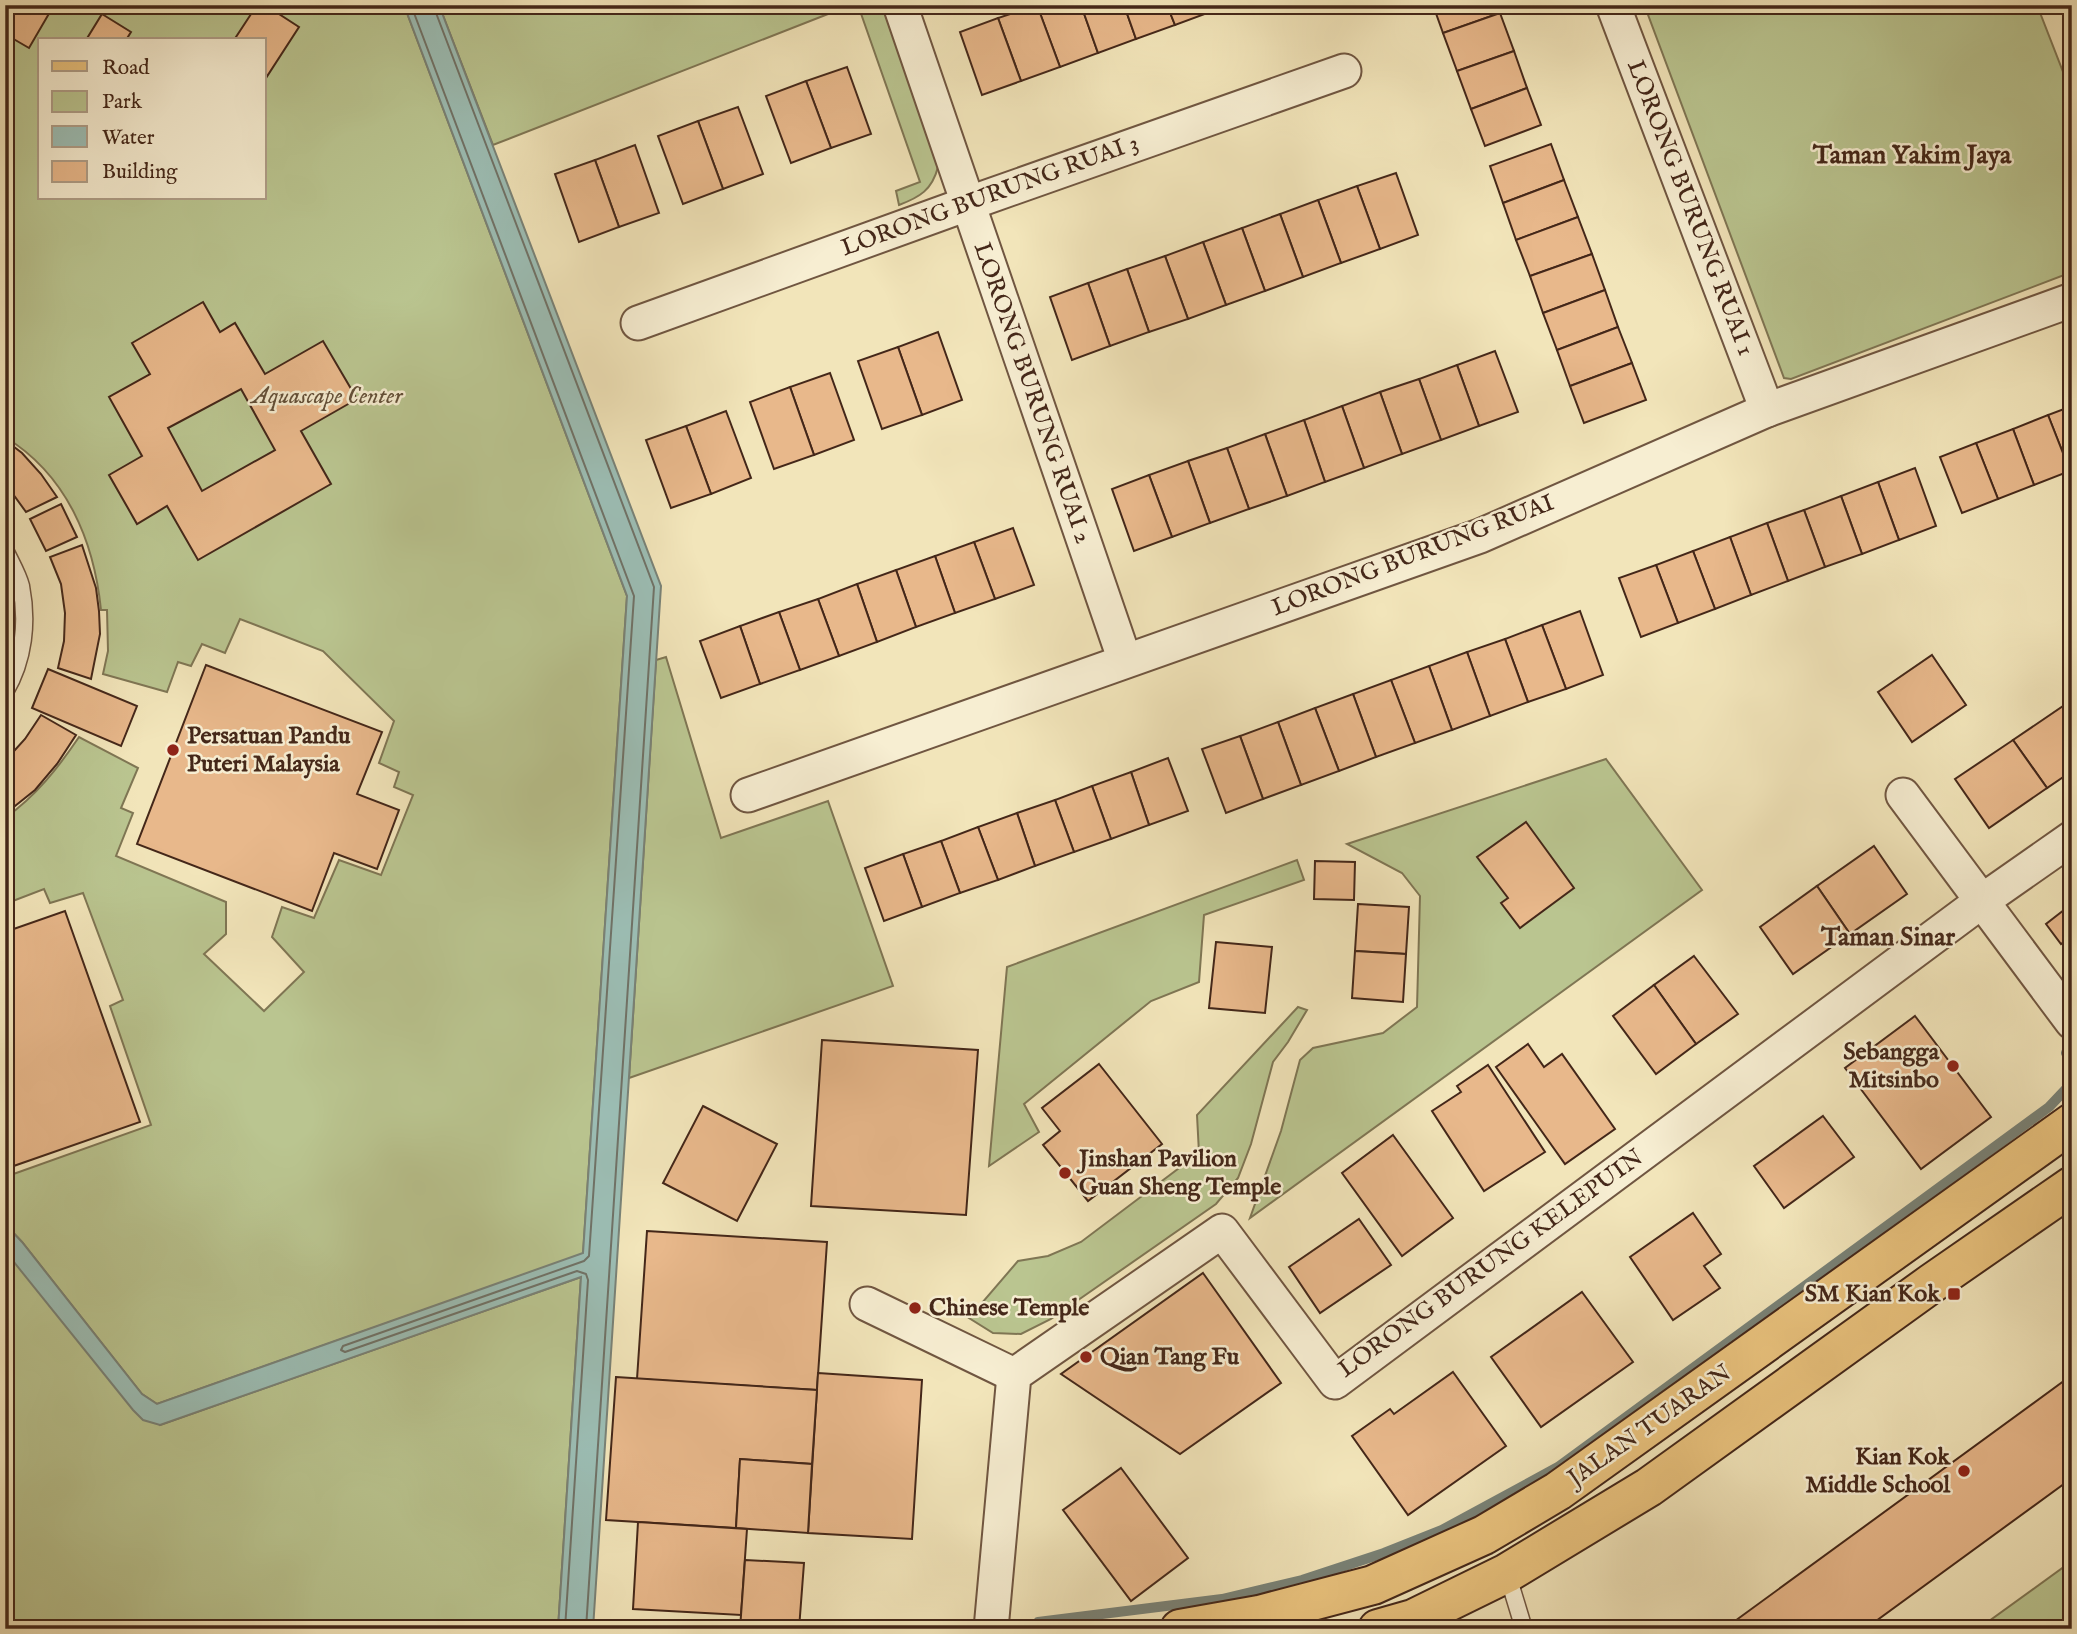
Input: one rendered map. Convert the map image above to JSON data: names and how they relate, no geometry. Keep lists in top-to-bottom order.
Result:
{
  "streets": {
    "main road": ["JALAN TUARAN"],
    "street": [
      "LORONG BURUNG RUAI 3",
      "LORONG BURUNG RUAI 1",
      "LORONG BURUNG RUAI 2",
      "LORONG BURUNG RUAI",
      "LORONG BURUNG KELEPUIN"
    ]
  },
  "crossings": [
    ["LORONG BURUNG RUAI 3", "LORONG BURUNG RUAI 2"],
    ["LORONG BURUNG RUAI 1", "LORONG BURUNG RUAI"],
    ["LORONG BURUNG RUAI 2", "LORONG BURUNG RUAI"]
  ],
  "districts": ["Taman Yakim Jaya", "Taman Sinar"],
  "parks": ["Aquascape Center"],
  "places": {
    "other": [
      "Persatuan Pandu Puteri Malaysia",
      "Sebangga Mitsinbo",
      "Jinshan Pavilion Guan Sheng Temple",
      "Chinese Temple",
      "Qian Tang Fu",
      "Kian Kok Middle School"
    ],
    "transit": ["SM Kian Kok"]
  },
  "legend": [
    "Road",
    "Park",
    "Water",
    "Building"
  ]
}
